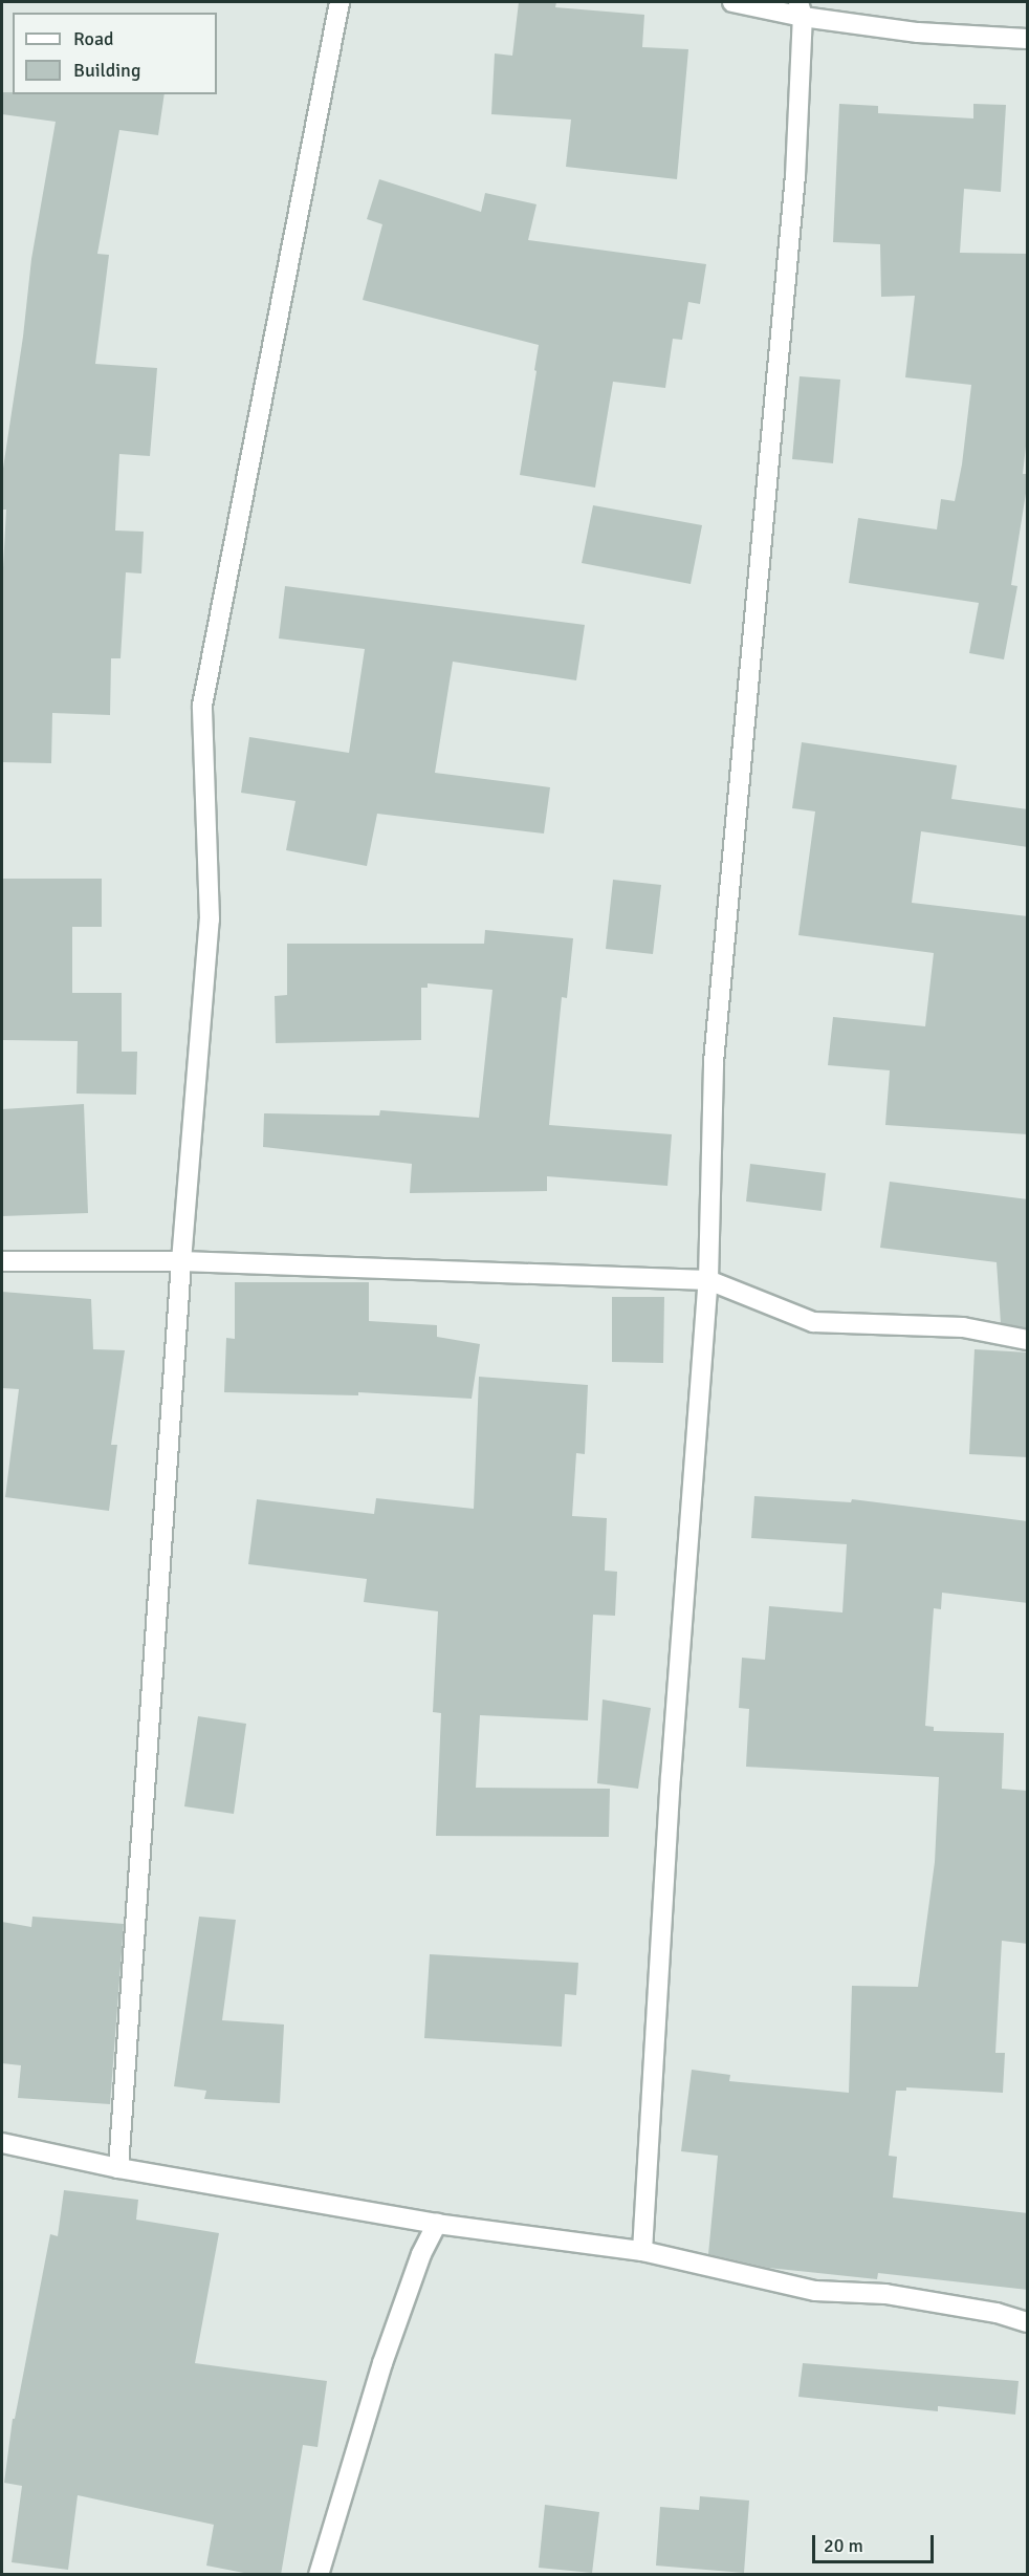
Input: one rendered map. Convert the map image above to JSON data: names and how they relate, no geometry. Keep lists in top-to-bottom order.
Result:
{
  "legend": ["Road", "Building"],
  "scale_bar": "20 m"
}
